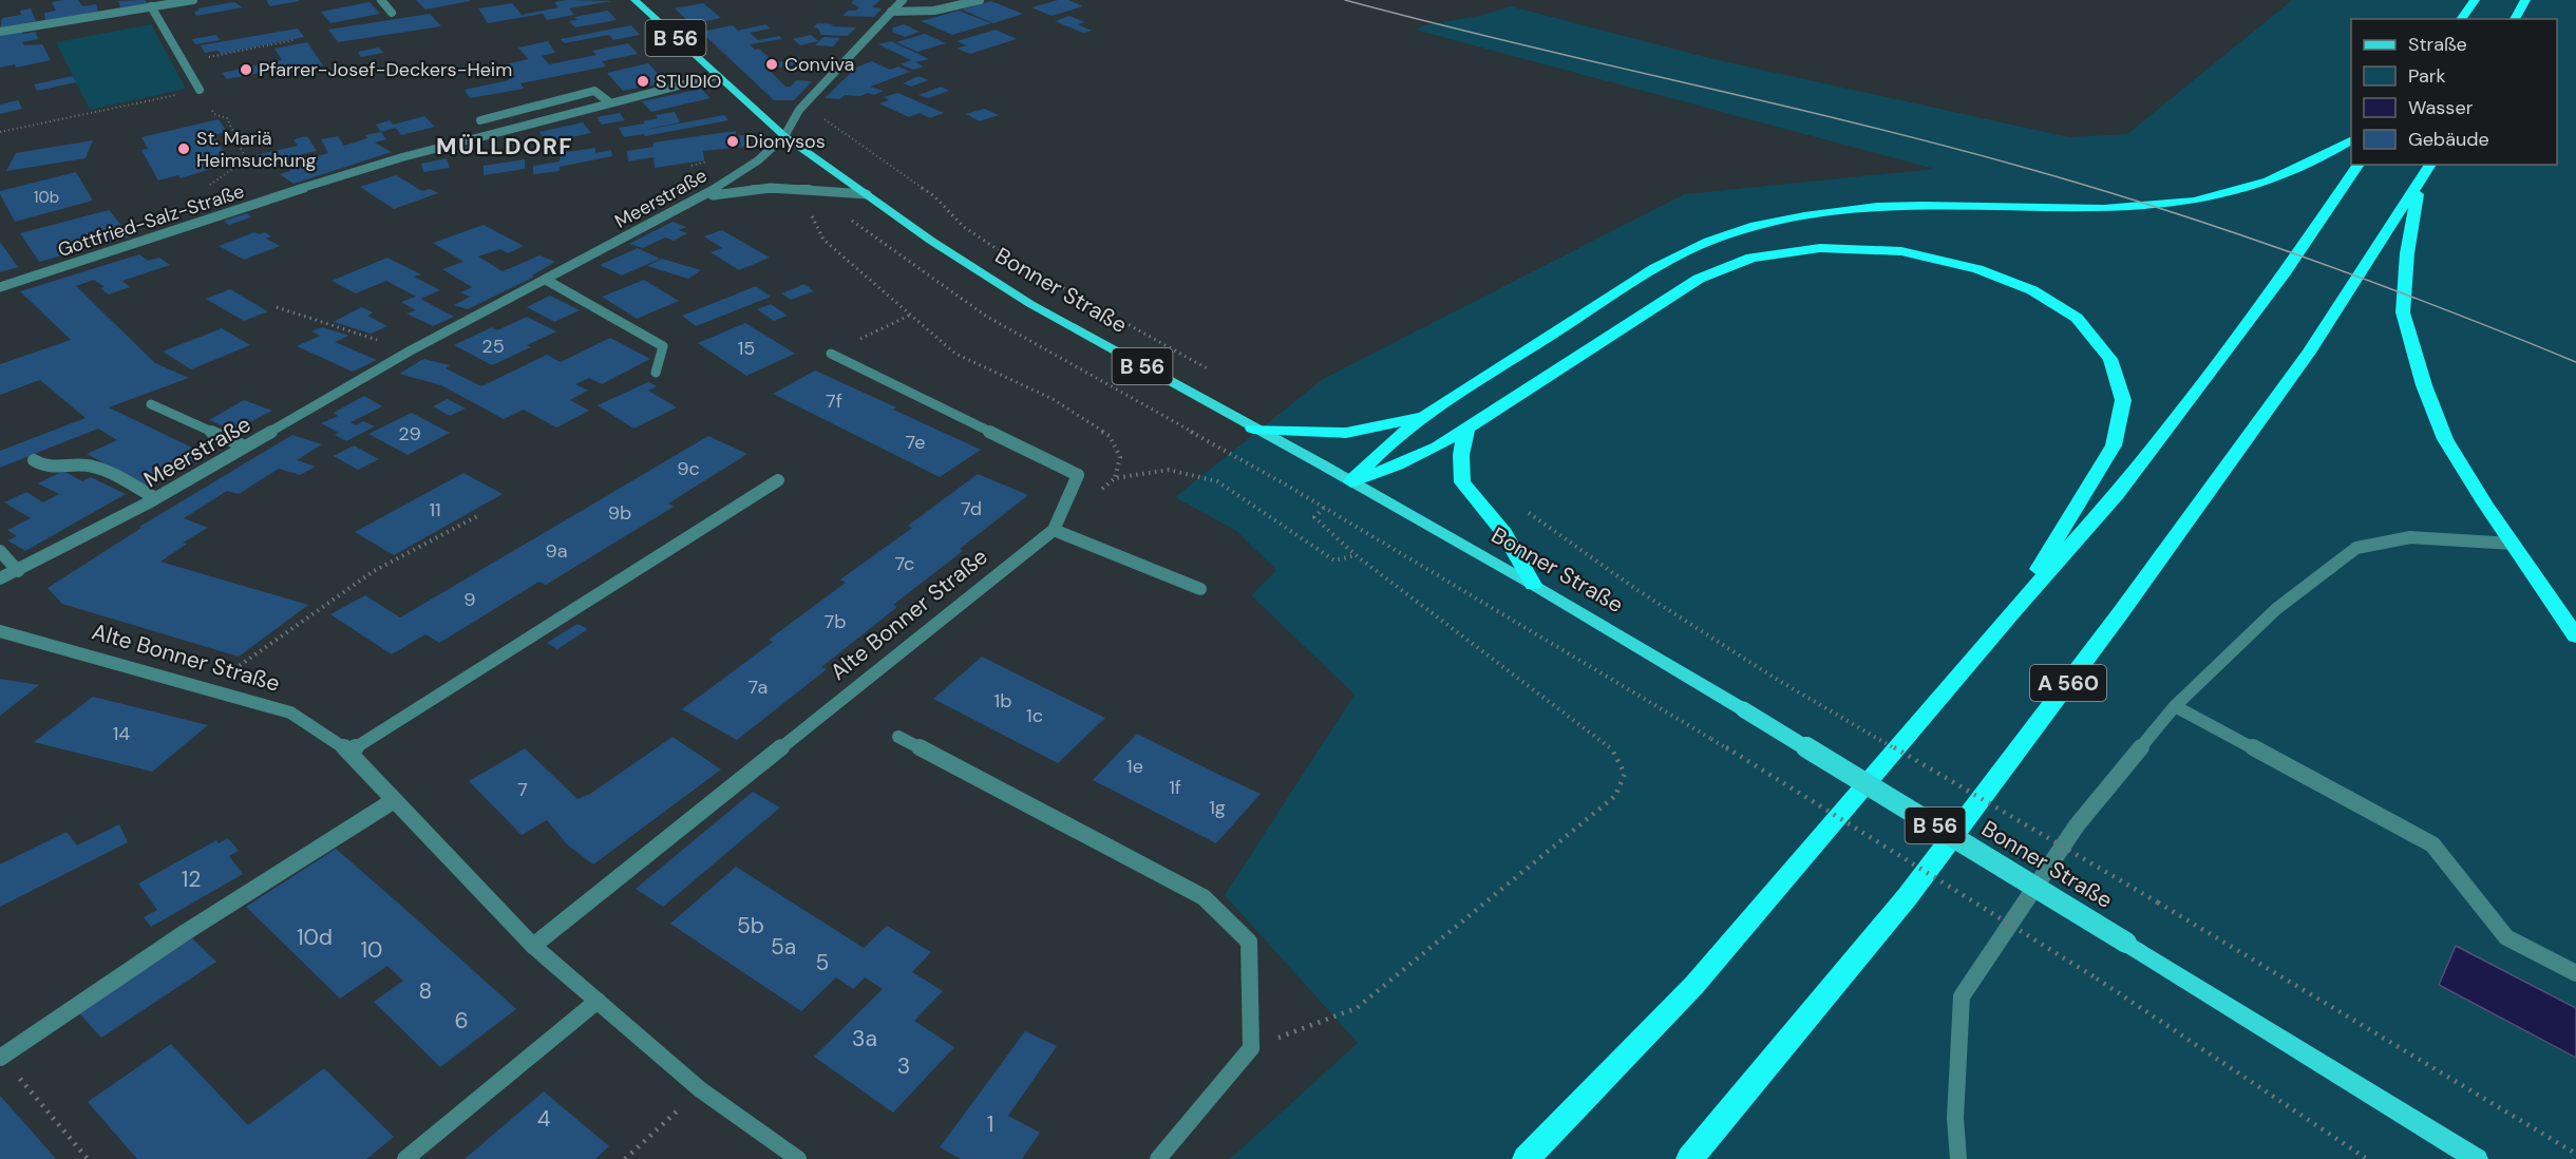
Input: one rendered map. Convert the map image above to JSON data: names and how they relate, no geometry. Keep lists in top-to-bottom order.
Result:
{
  "streets": {
    "highway": ["A 560"],
    "main road": ["B 56", "Bonner Straße"],
    "street": ["Meerstraße", "Gottfried-Salz-Straße", "Alte Bonner Straße"]
  },
  "crossings": [
    ["Meerstraße", "Bonner Straße"],
    ["Gottfried-Salz-Straße", "Bonner Straße"]
  ],
  "districts": ["MÜLLDORF"],
  "places": [
    "Conviva",
    "Pfarrer-Josef-Deckers-Heim",
    "STUDIO",
    "Dionysos",
    "St. Mariä Heimsuchung"
  ],
  "house_numbers": [
    "10b",
    "25",
    "15",
    "7f",
    "29",
    "7e",
    "9c",
    "7d",
    "11",
    "9b",
    "9a",
    "7c",
    "9",
    "7b",
    "7a",
    "1b",
    "1c",
    "14",
    "1e",
    "1f",
    "7",
    "1g",
    "12",
    "5b",
    "10d",
    "5a",
    "10",
    "5",
    "8",
    "6",
    "3a",
    "3",
    "4",
    "1"
  ],
  "legend": [
    "Straße",
    "Park",
    "Wasser",
    "Gebäude"
  ]
}
